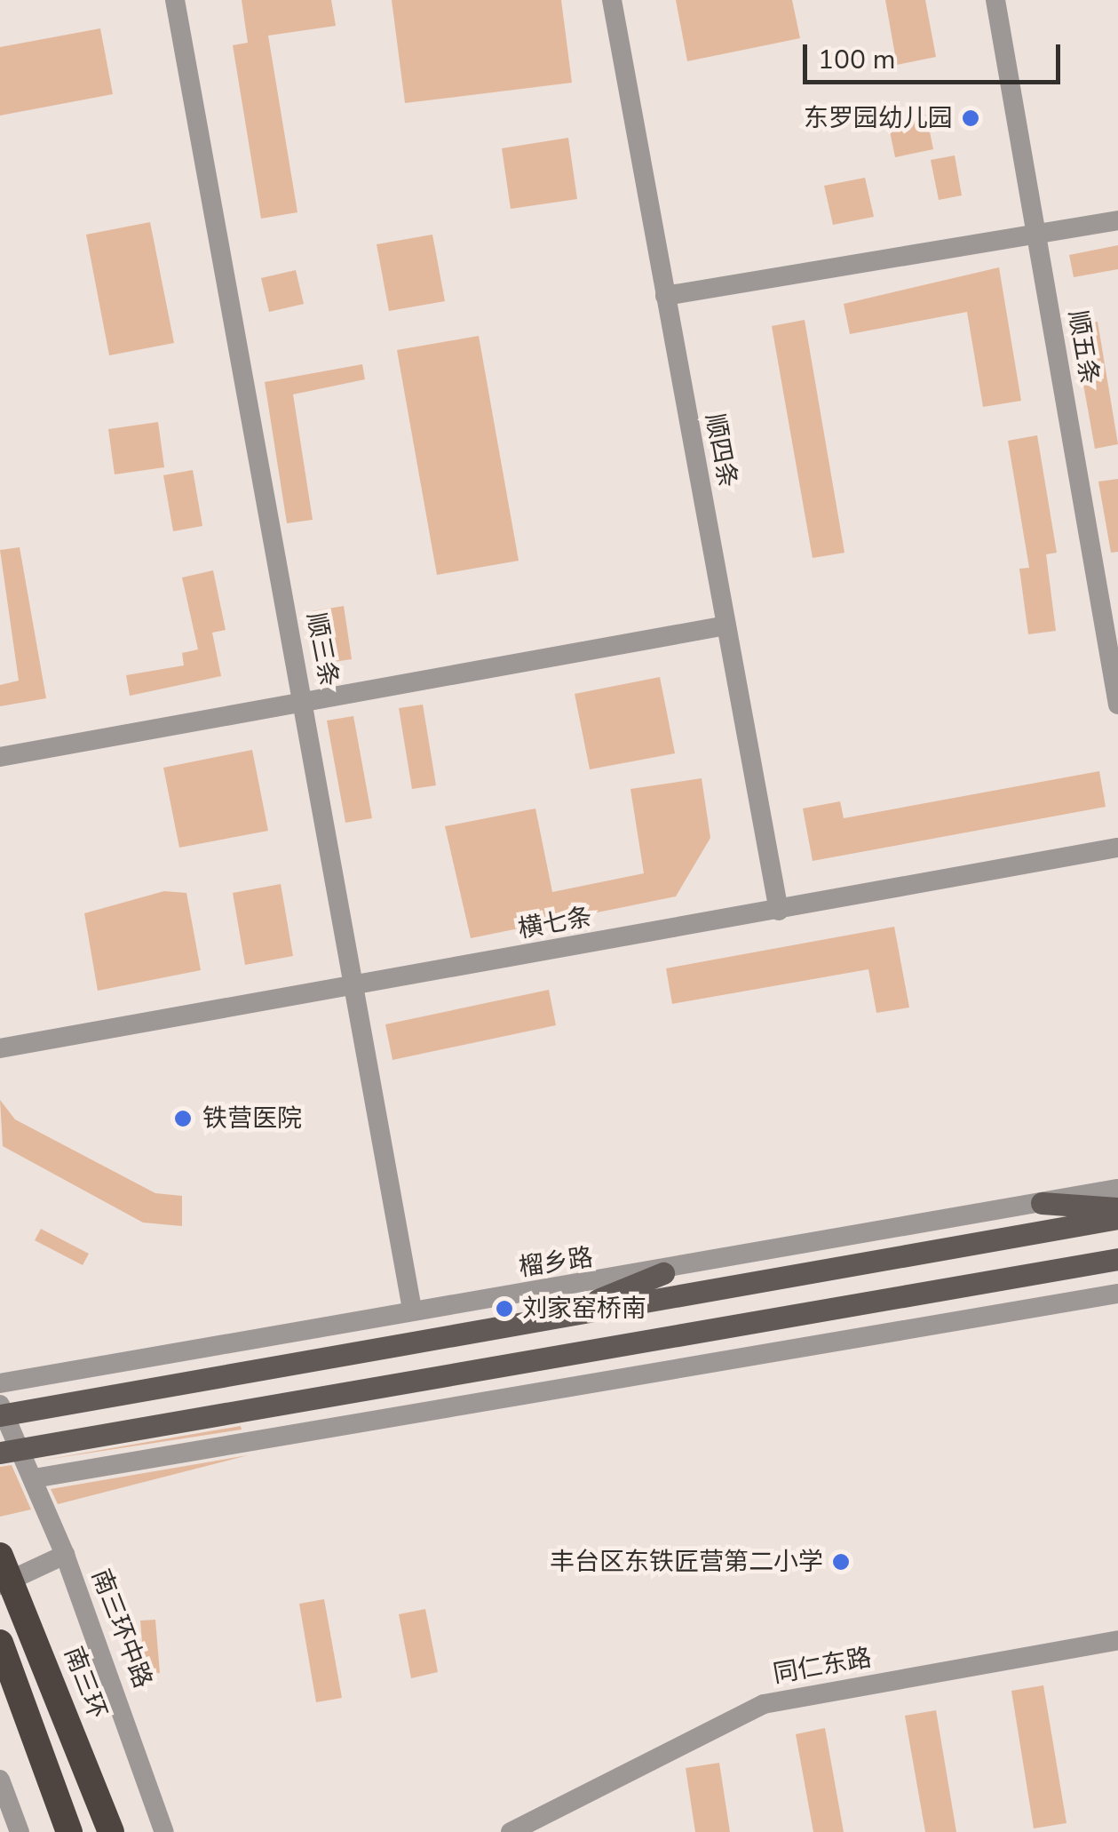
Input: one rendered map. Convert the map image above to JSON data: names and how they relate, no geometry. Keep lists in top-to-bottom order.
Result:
{
  "streets": {
    "highway": ["南三环"],
    "street": [
      "顺五条",
      "顺四条",
      "顺三条",
      "横七条",
      "榴乡路",
      "南三环中路",
      "同仁东路"
    ]
  },
  "crossings": [
    ["顺四条", "横七条"],
    ["顺三条", "横七条"],
    ["顺三条", "榴乡路"]
  ],
  "places": [
    "东罗园幼儿园",
    "铁营医院",
    "刘家窑桥南",
    "丰台区东铁匠营第二小学"
  ],
  "scale_bar": "100 m"
}
